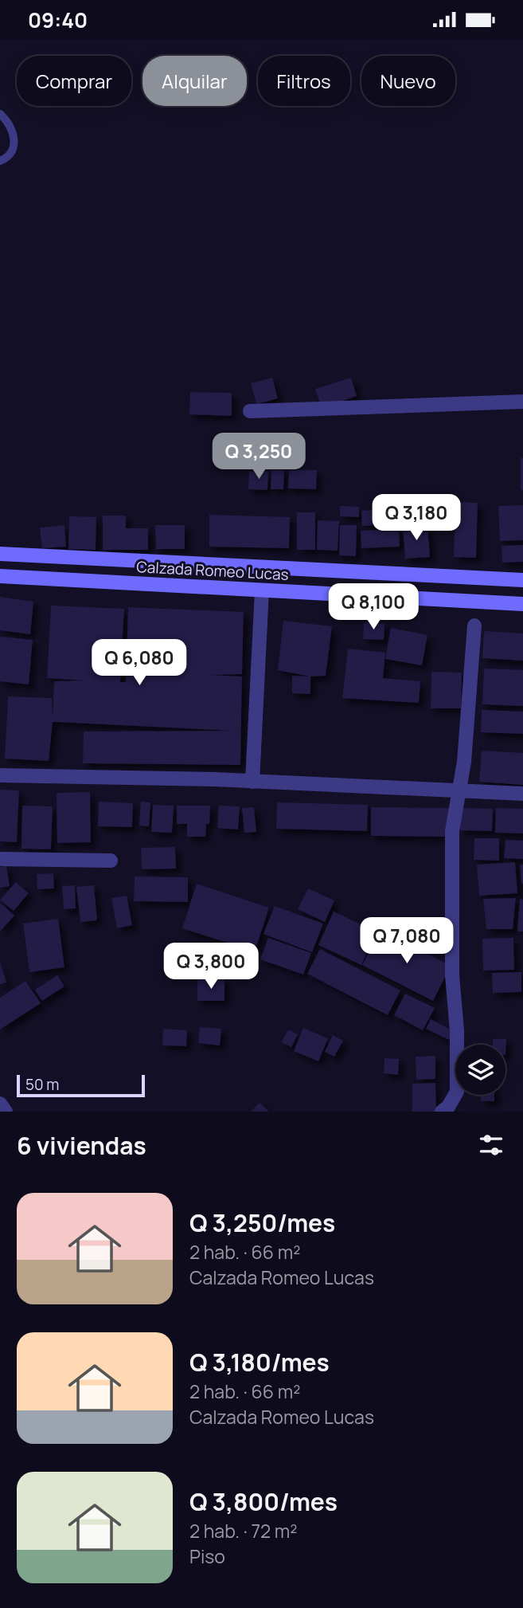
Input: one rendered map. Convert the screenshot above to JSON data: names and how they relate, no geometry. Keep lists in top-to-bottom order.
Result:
{
  "streets": {
    "street": ["Calzada Romeo Lucas"]
  },
  "scale_bar": "50 m",
  "page": {
    "status": "09:40",
    "chip": [
      "Comprar",
      "Alquilar",
      "Filtros",
      "Nuevo"
    ],
    "price": [
      "Q 3,250",
      "Q 3,180",
      "Q 8,100",
      "Q 6,080",
      "Q 7,080",
      "Q 3,800"
    ],
    "scale": "50 m",
    "heading": "6 viviendas",
    "list": [
      {
        "name": "Q 3,250/mes",
        "note": "2 hab. · 66 m² · Calzada Romeo Lucas"
      },
      {
        "name": "Q 3,180/mes",
        "note": "2 hab. · 66 m² · Calzada Romeo Lucas"
      },
      {
        "name": "Q 3,800/mes",
        "note": "2 hab. · 72 m² · Piso"
      }
    ]
  }
}
